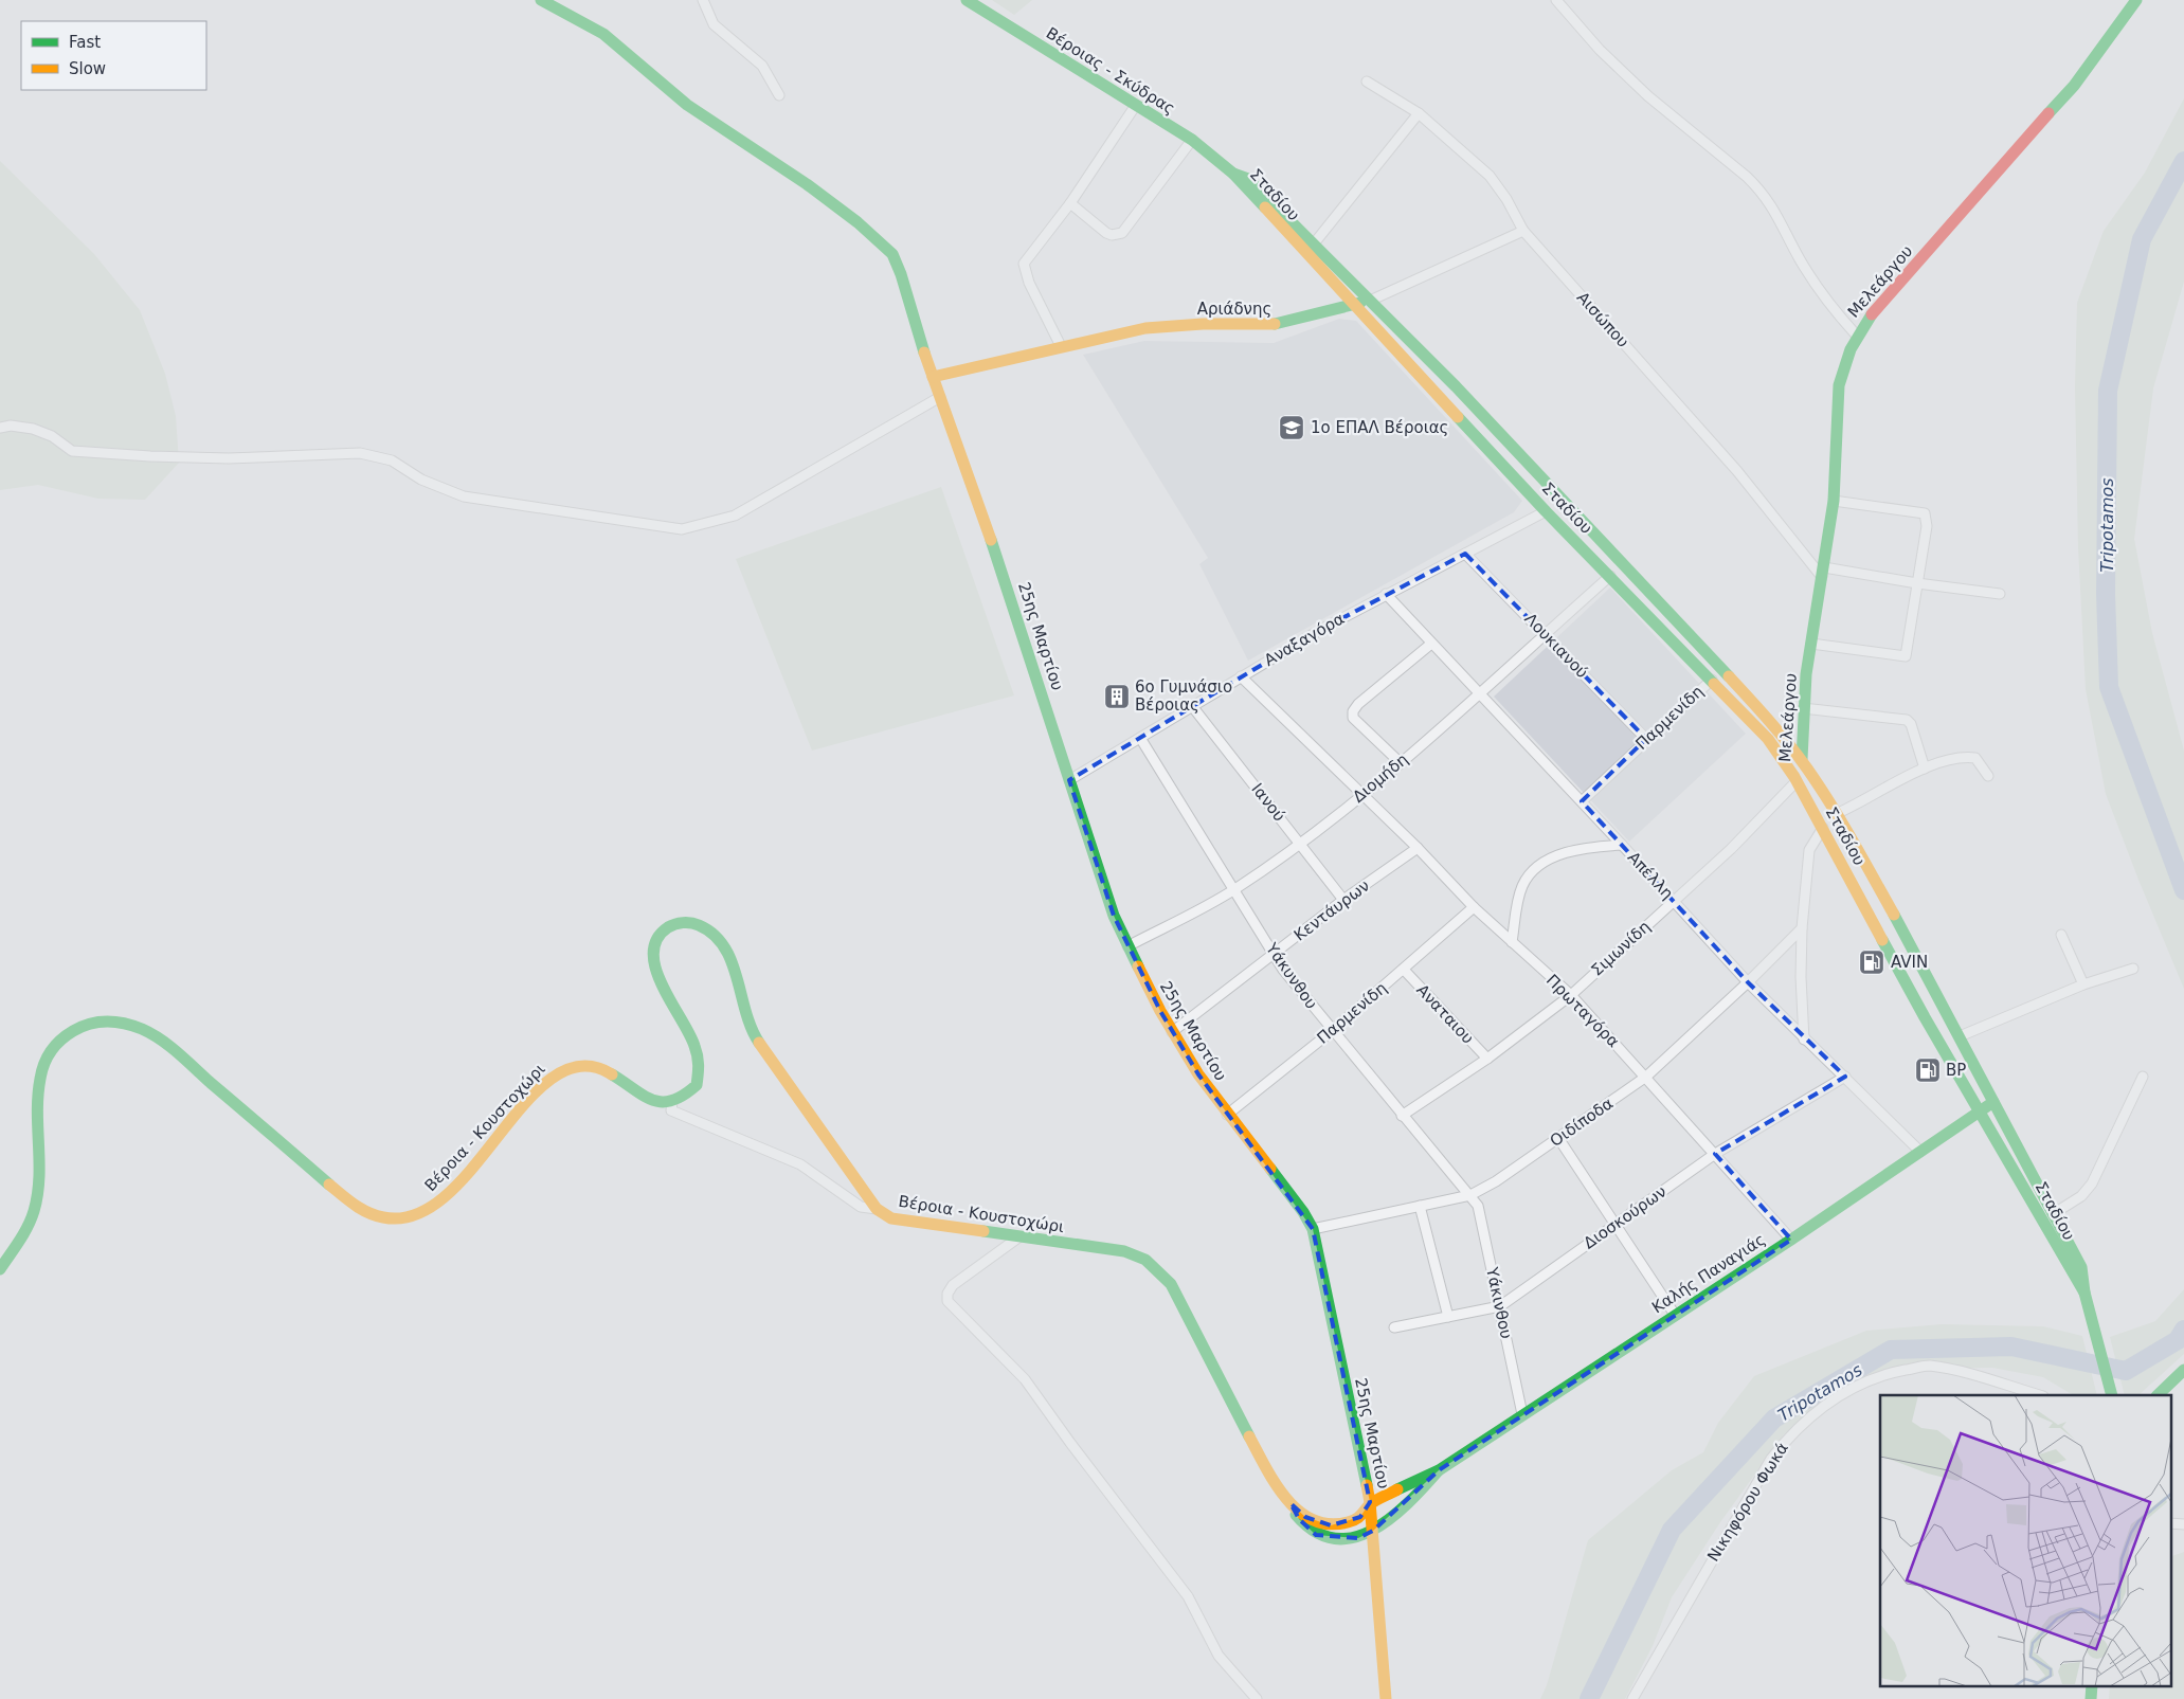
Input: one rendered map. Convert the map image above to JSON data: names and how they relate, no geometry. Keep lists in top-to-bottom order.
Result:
{
  "streets": {
    "street": [
      "Βέροιας - Σκύδρας",
      "Σταδίου",
      "Μελεάργου",
      "Αριάδνης",
      "Αισώπου",
      "25ης Μαρτίου",
      "Αναξαγόρα",
      "Λουκιανού",
      "Παρμενίδη",
      "Διομήδη",
      "Ιανού",
      "Απέλλη",
      "Κεντάυρων",
      "Σιμωνίδη",
      "Υάκυνθου",
      "Πρωταγόρα",
      "Αναταιου",
      "Οιδίποδα",
      "Βέροια - Κουστοχώρι",
      "Διοσκούρων",
      "Καλής Παναγιάς",
      "Υάκινθου",
      "Νικηφόρου Φωκά"
    ]
  },
  "crossings": [
    ["Βέροιας - Σκύδρας", "Σταδίου"],
    ["Σταδίου", "Μελεάργου"],
    ["Σταδίου", "Αριάδνης"],
    ["Σταδίου", "Αναξαγόρα"],
    ["Σταδίου", "Παρμενίδη"],
    ["Σταδίου", "Διομήδη"],
    ["Σταδίου", "Σιμωνίδη"],
    ["Σταδίου", "Καλής Παναγιάς"],
    ["Μελεάργου", "Αισώπου"],
    ["Μελεάργου", "Σιμωνίδη"],
    ["Αριάδνης", "Αισώπου"],
    ["Αριάδνης", "25ης Μαρτίου"],
    ["25ης Μαρτίου", "Αναξαγόρα"],
    ["25ης Μαρτίου", "Παρμενίδη"],
    ["25ης Μαρτίου", "Διομήδη"],
    ["25ης Μαρτίου", "Κεντάυρων"],
    ["25ης Μαρτίου", "Οιδίποδα"],
    ["25ης Μαρτίου", "Βέροια - Κουστοχώρι"],
    ["25ης Μαρτίου", "Καλής Παναγιάς"],
    ["Αναξαγόρα", "Λουκιανού"],
    ["Αναξαγόρα", "Ιανού"],
    ["Αναξαγόρα", "Απέλλη"],
    ["Αναξαγόρα", "Υάκυνθου"],
    ["Αναξαγόρα", "Πρωταγόρα"],
    ["Λουκιανού", "Παρμενίδη"],
    ["Λουκιανού", "Διομήδη"],
    ["Παρμενίδη", "Απέλλη"],
    ["Παρμενίδη", "Υάκυνθου"],
    ["Παρμενίδη", "Πρωταγόρα"],
    ["Παρμενίδη", "Αναταιου"],
    ["Διομήδη", "Ιανού"],
    ["Διομήδη", "Απέλλη"],
    ["Διομήδη", "Υάκυνθου"],
    ["Διομήδη", "Πρωταγόρα"],
    ["Ιανού", "Κεντάυρων"],
    ["Απέλλη", "Σιμωνίδη"],
    ["Απέλλη", "Οιδίποδα"],
    ["Απέλλη", "Διοσκούρων"],
    ["Απέλλη", "Καλής Παναγιάς"],
    ["Κεντάυρων", "Υάκυνθου"],
    ["Κεντάυρων", "Πρωταγόρα"],
    ["Σιμωνίδη", "Υάκυνθου"],
    ["Σιμωνίδη", "Πρωταγόρα"],
    ["Σιμωνίδη", "Αναταιου"],
    ["Υάκυνθου", "Οιδίποδα"],
    ["Υάκυνθου", "Υάκινθου"],
    ["Πρωταγόρα", "Οιδίποδα"],
    ["Πρωταγόρα", "Διοσκούρων"],
    ["Πρωταγόρα", "Καλής Παναγιάς"],
    ["Οιδίποδα", "Υάκινθου"],
    ["Βέροια - Κουστοχώρι", "Καλής Παναγιάς"],
    ["Διοσκούρων", "Υάκινθου"],
    ["Καλής Παναγιάς", "Υάκινθου"]
  ],
  "water": ["Tripotamos"],
  "places": {
    "school or university": ["1ο ΕΠΑΛ Βέροιας"],
    "building": ["6ο Γυμνάσιο Βέροιας"],
    "fuel station": ["AVIN", "BP"]
  },
  "legend": ["Fast", "Slow"]
}
